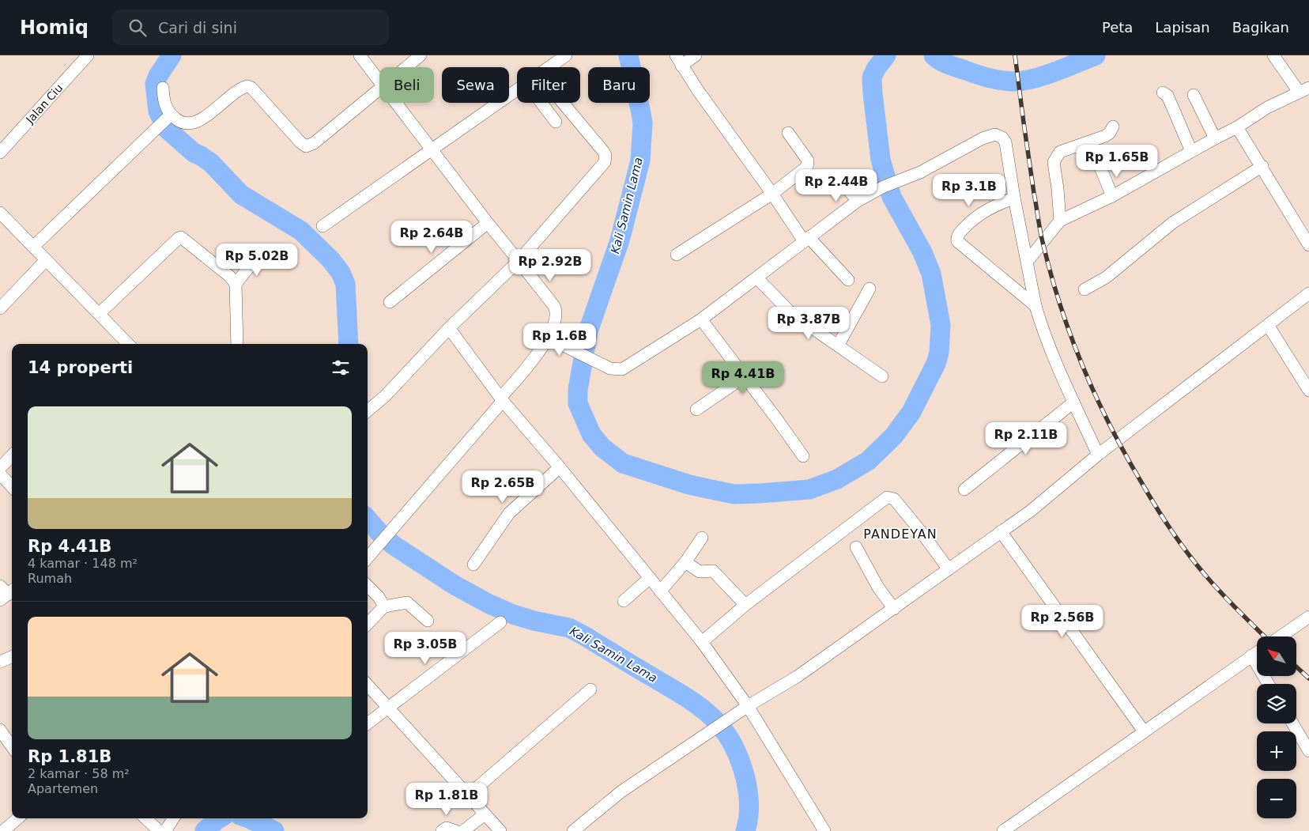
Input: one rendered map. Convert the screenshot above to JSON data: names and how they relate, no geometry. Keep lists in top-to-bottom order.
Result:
{
  "streets": {
    "street": ["Jalan Ciu"]
  },
  "districts": ["PANDEYAN"],
  "water": ["Kali Samin Lama"],
  "north": "top left",
  "page": {
    "header": "Homiq",
    "search": "Cari di sini",
    "nav": ["Peta", "Lapisan", "Bagikan"],
    "chip": [
      "Beli",
      "Sewa",
      "Filter",
      "Baru"
    ],
    "price": [
      "Rp 1.65B",
      "Rp 2.44B",
      "Rp 3.1B",
      "Rp 2.64B",
      "Rp 5.02B",
      "Rp 2.92B",
      "Rp 3.87B",
      "Rp 1.6B",
      "Rp 4.41B",
      "Rp 2.11B",
      "Rp 2.65B",
      "Rp 2.56B",
      "Rp 3.05B",
      "Rp 1.81B"
    ],
    "heading": "14 properti",
    "list": [
      {
        "name": "Rp 4.41B",
        "note": "4 kamar · 148 m² · Rumah"
      },
      {
        "name": "Rp 1.81B",
        "note": "2 kamar · 58 m² · Apartemen"
      }
    ],
    "map_buttons": ["+", "−"]
  }
}
